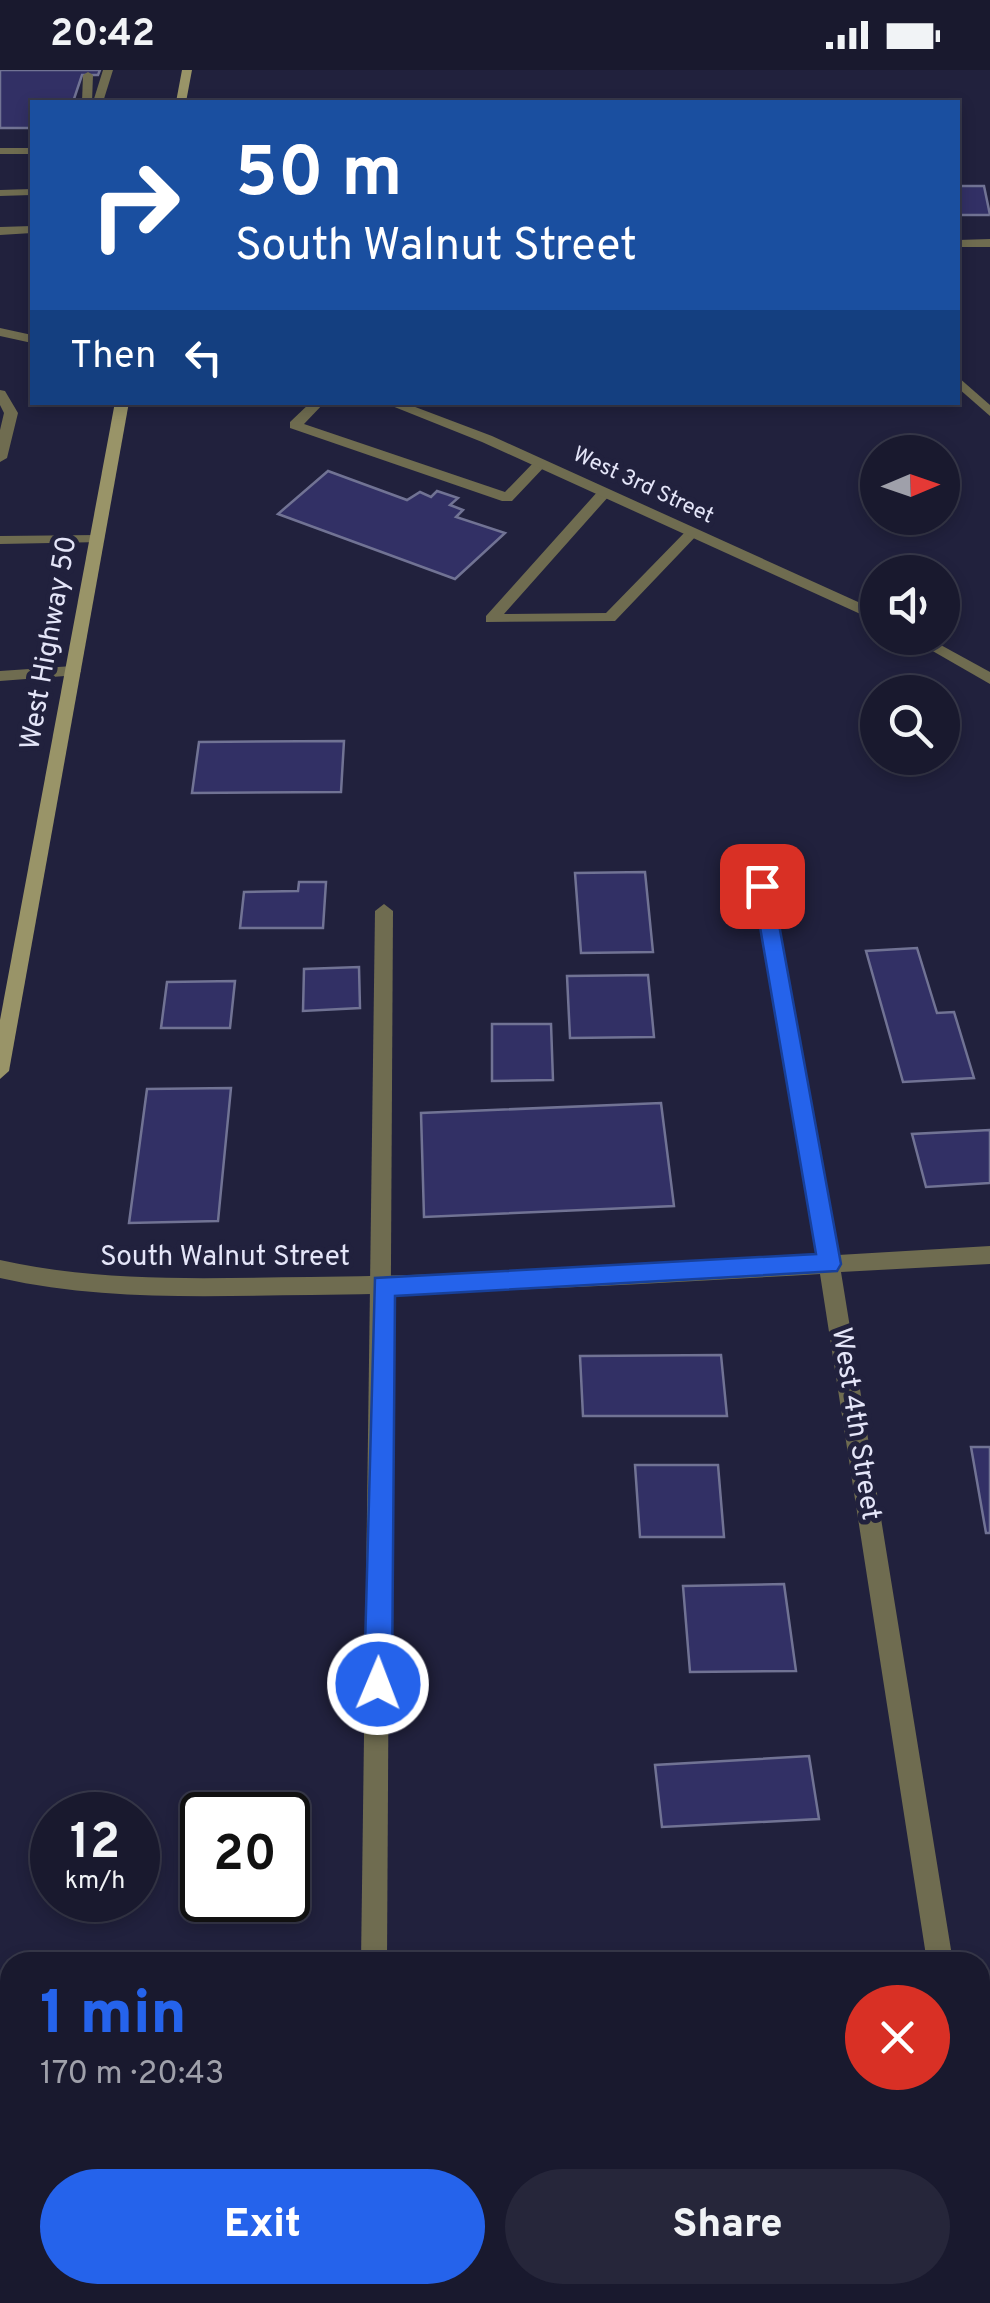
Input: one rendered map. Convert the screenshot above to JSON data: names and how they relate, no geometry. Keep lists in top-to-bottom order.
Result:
{
  "streets": {
    "main road": ["West Highway 50"],
    "street": ["West 3rd Street", "South Walnut Street", "West 4th Street"]
  },
  "crossings": [
    ["South Walnut Street", "West 4th Street"]
  ],
  "north": "right",
  "page": {
    "status": "20:42",
    "turn": ["50 m", "South Walnut Street"],
    "then": "Then",
    "speed": "12 km/h",
    "limit": "20",
    "heading": ["1 min", "170 m · 20:43"],
    "buttons": ["Exit", "Share"]
  }
}
